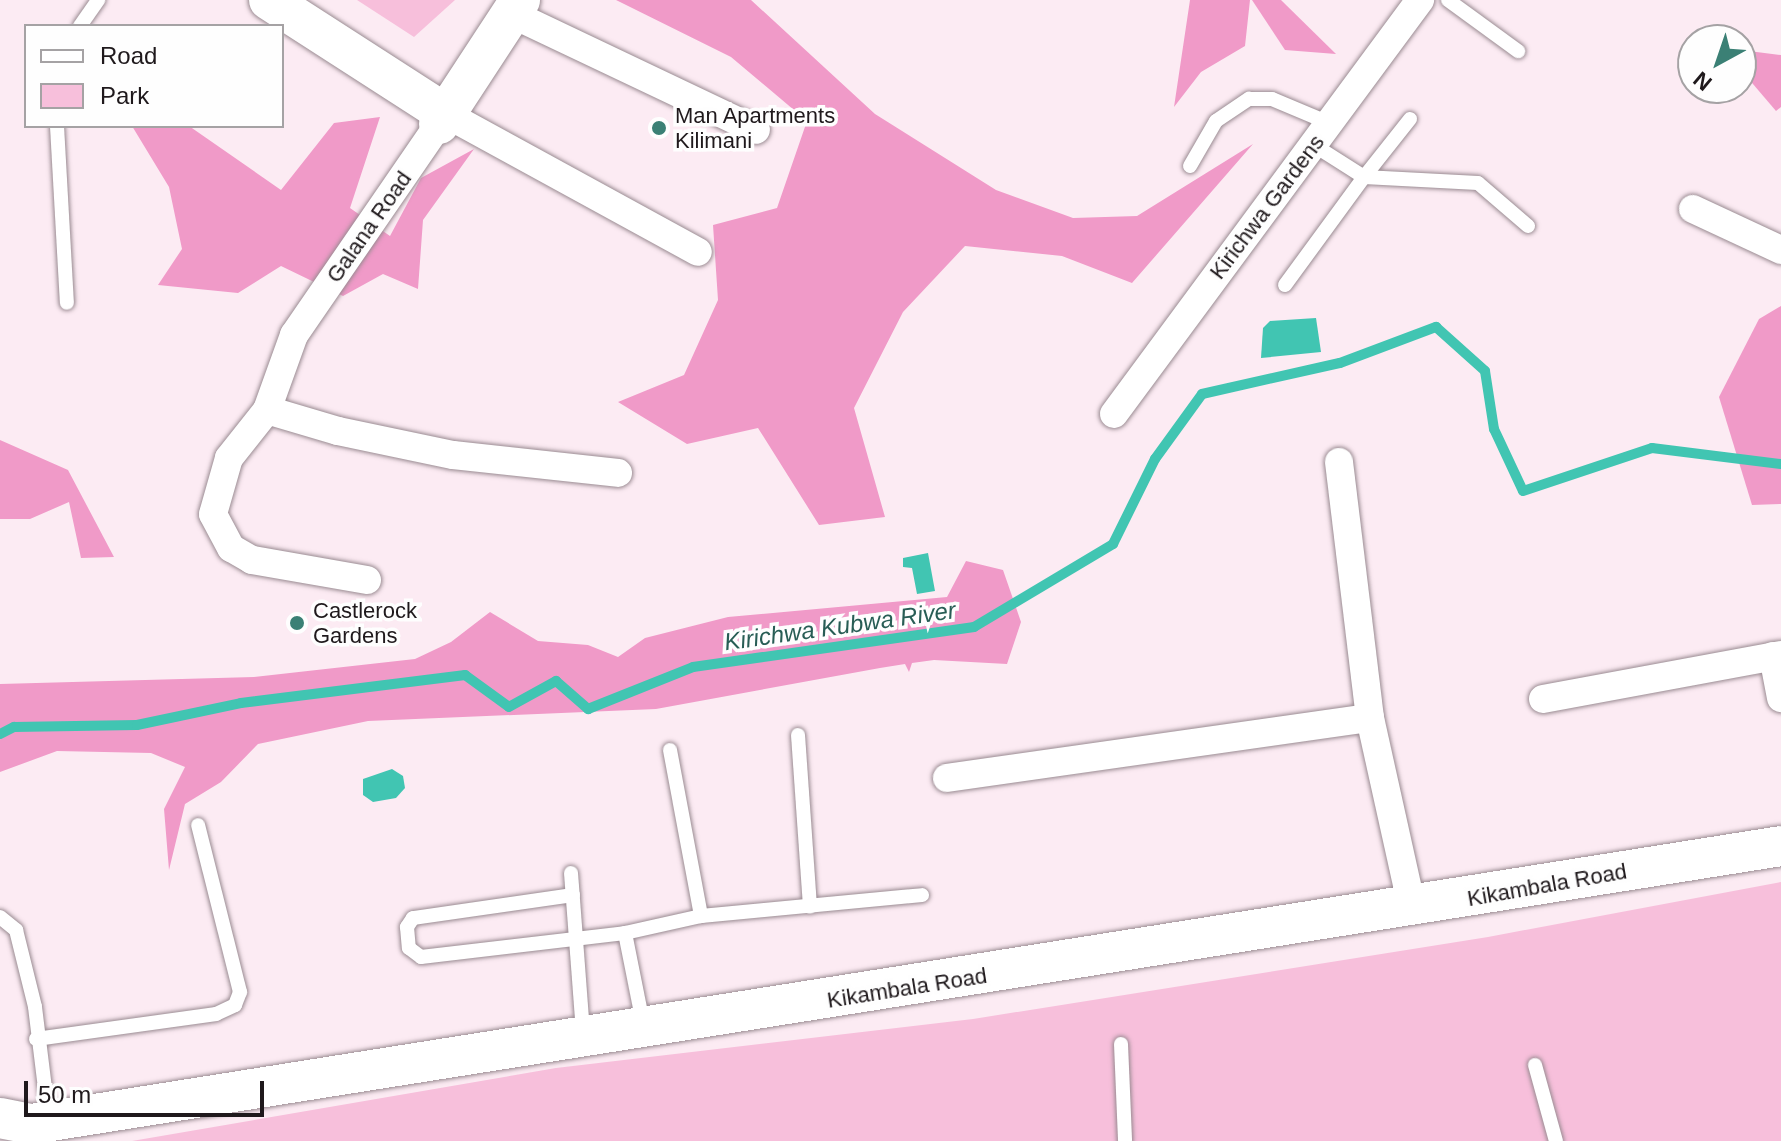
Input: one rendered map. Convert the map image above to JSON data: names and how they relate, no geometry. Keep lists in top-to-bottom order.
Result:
{
  "streets": {
    "main road": ["Galana Road", "Kikambala Road"],
    "street": ["Kirichwa Gardens"]
  },
  "water": ["Kirichwa Kubwa River"],
  "places": ["Man Apartments Kilimani", "Castlerock Gardens"],
  "legend": ["Road", "Park"],
  "scale_bar": "50 m",
  "north": "bottom left"
}
